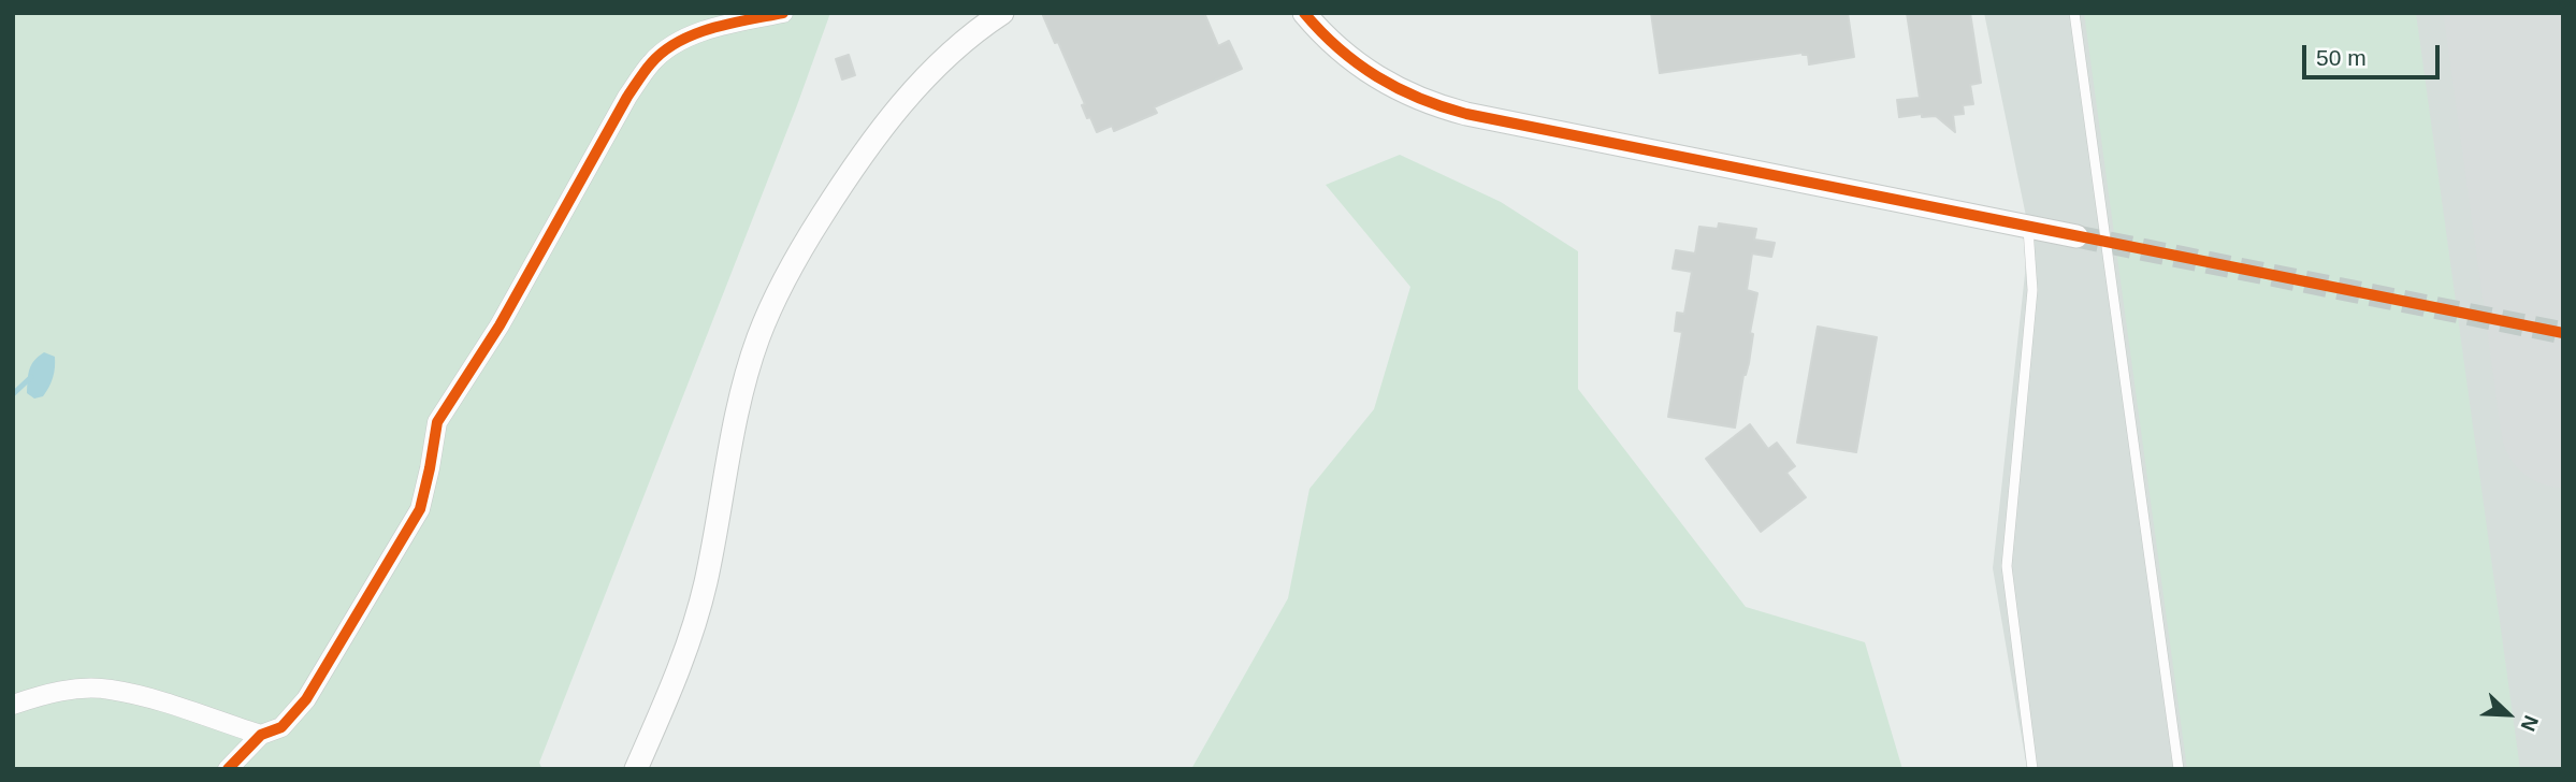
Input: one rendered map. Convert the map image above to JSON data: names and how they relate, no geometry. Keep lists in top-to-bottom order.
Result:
{
  "scale_bar": "50 m",
  "north": "bottom right"
}
